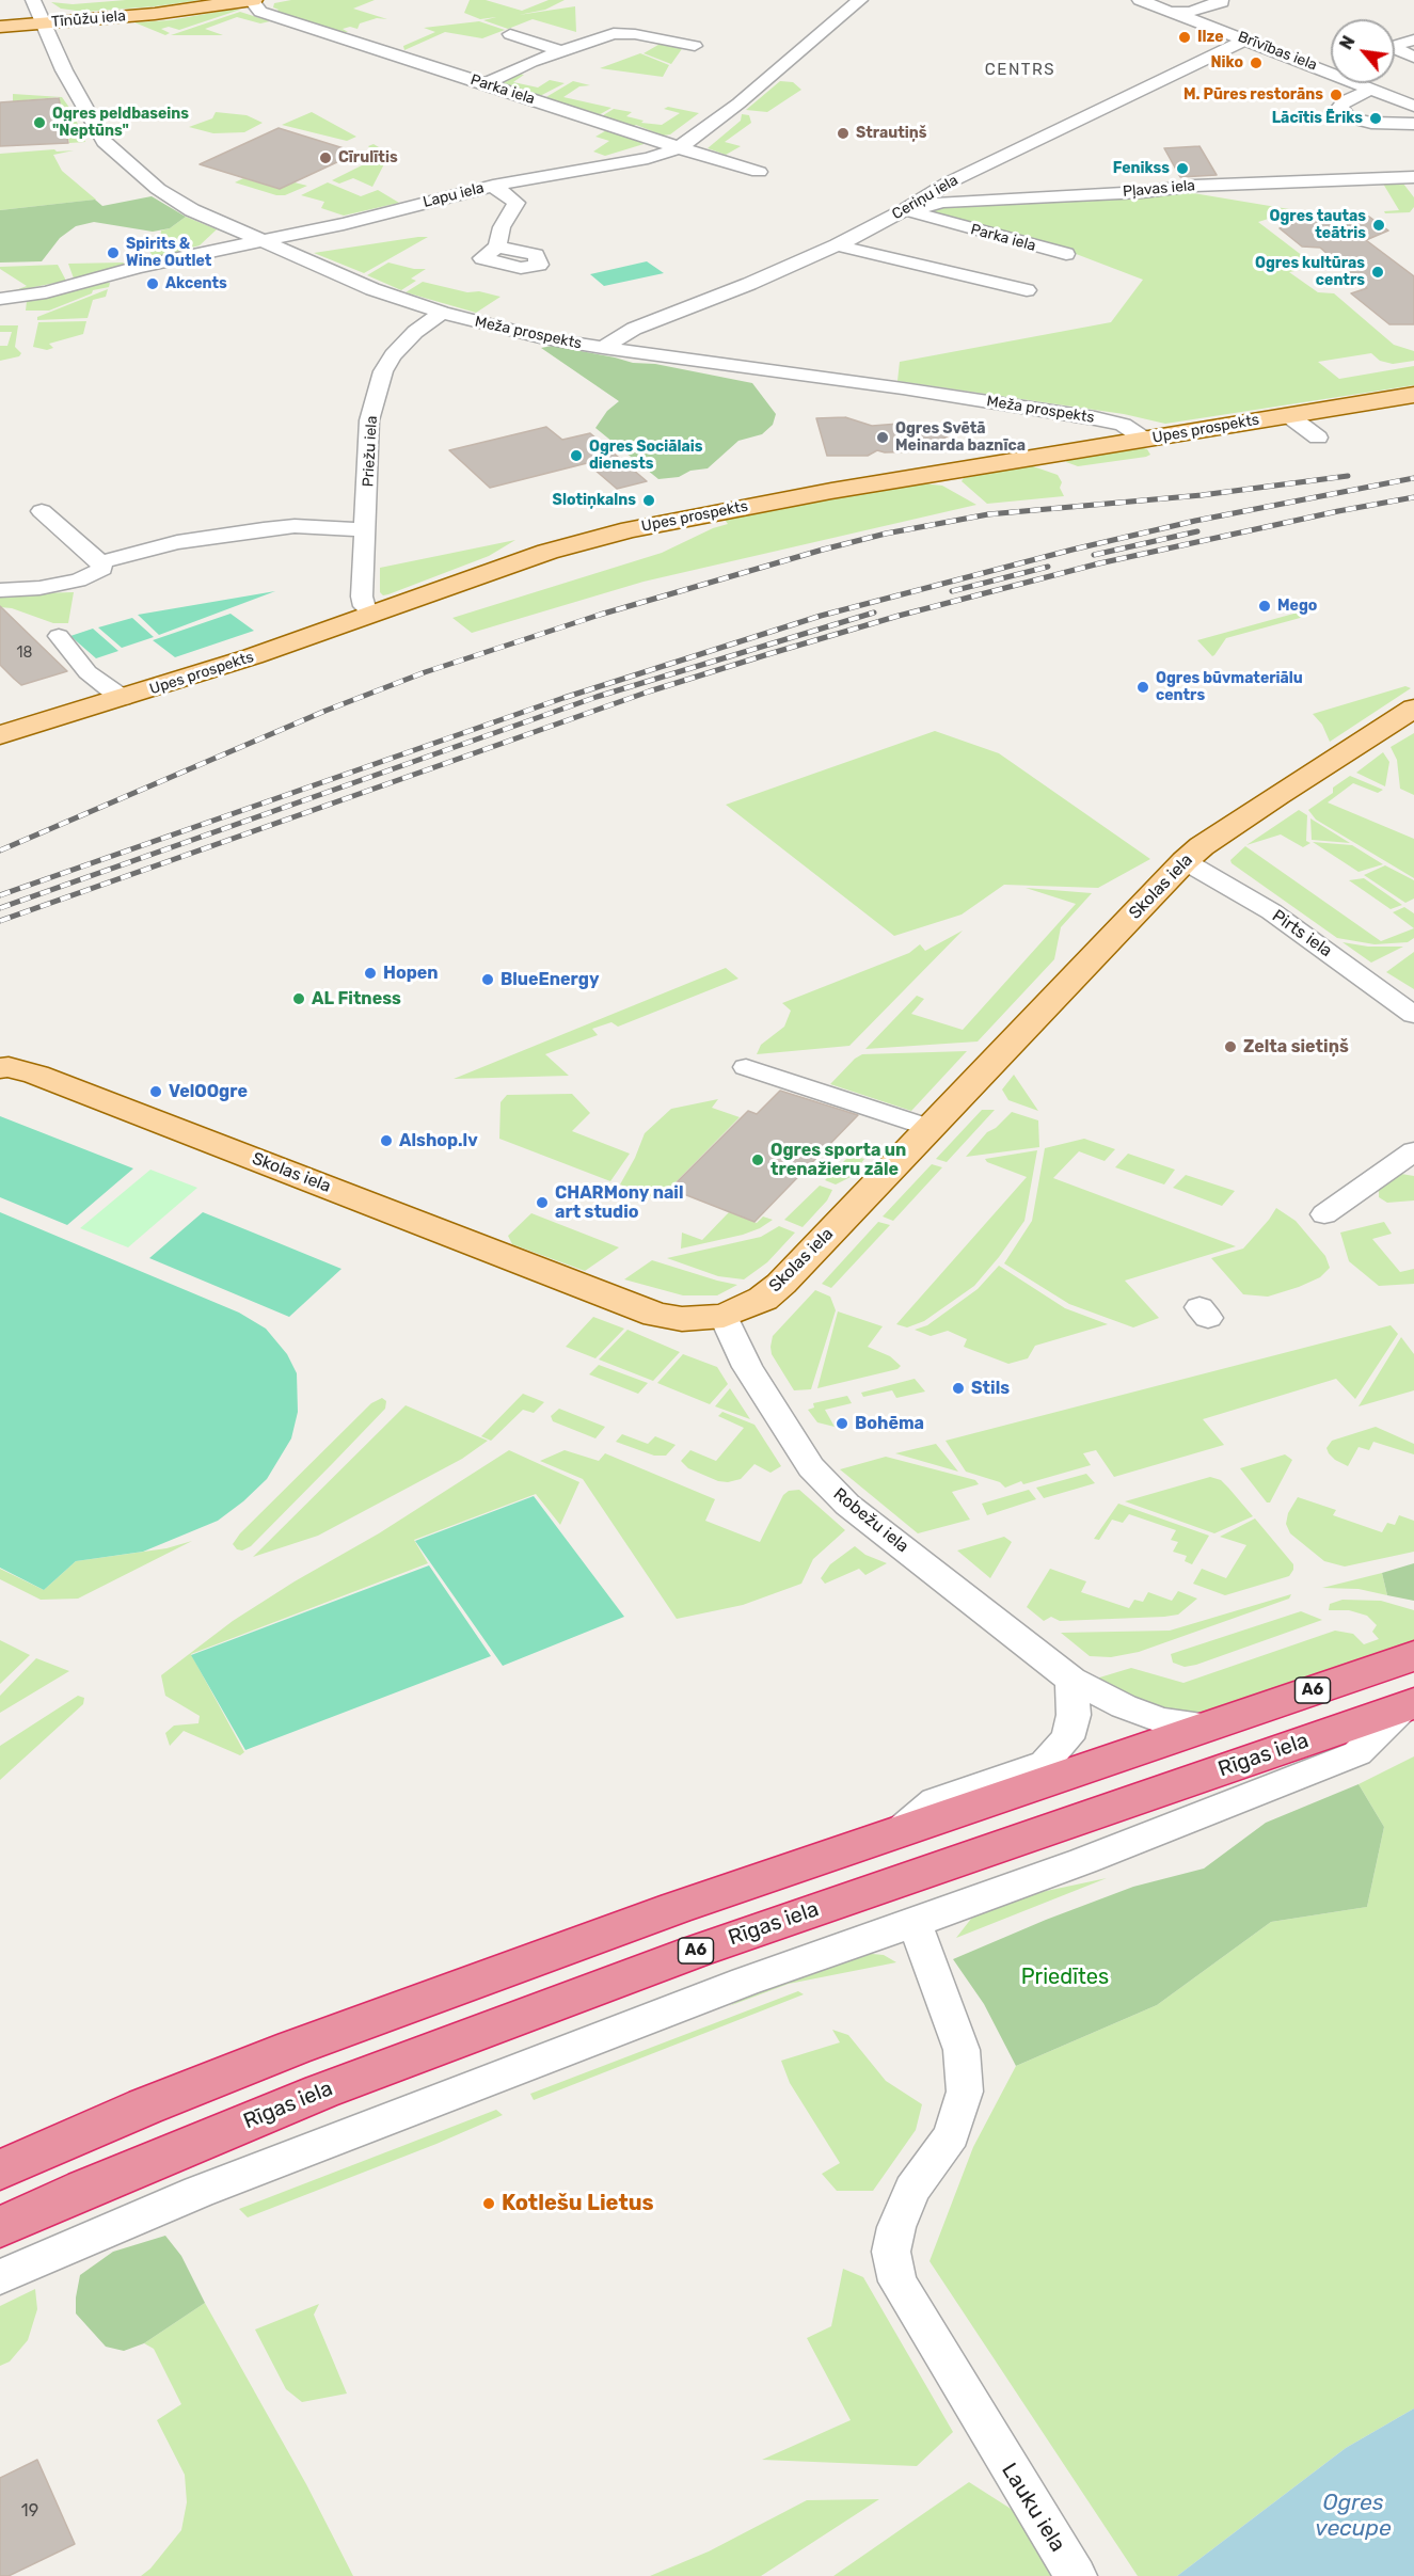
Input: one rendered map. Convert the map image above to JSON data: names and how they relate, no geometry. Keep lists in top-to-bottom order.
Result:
{
  "streets": {
    "highway": ["A6", "Rīgas iela"],
    "main road": ["Tīnūžu iela", "Upes prospekts", "Skolas iela"],
    "street": [
      "Brīvības iela",
      "Parka iela",
      "Pļavas iela",
      "Lapu iela",
      "Ceriņu iela",
      "Meža prospekts",
      "Priežu iela",
      "Pirts iela",
      "Robežu iela",
      "Lauku iela"
    ]
  },
  "crossings": [
    ["Tīnūžu iela", "Parka iela"],
    ["Tīnūžu iela", "Meža prospekts"],
    ["Brīvības iela", "Ceriņu iela"],
    ["Parka iela", "Pļavas iela"],
    ["Parka iela", "Lapu iela"],
    ["Parka iela", "Ceriņu iela"],
    ["Pļavas iela", "Ceriņu iela"],
    ["Lapu iela", "Meža prospekts"],
    ["Ceriņu iela", "Meža prospekts"],
    ["Meža prospekts", "Upes prospekts"],
    ["Meža prospekts", "Priežu iela"],
    ["Upes prospekts", "Priežu iela"],
    ["Skolas iela", "Pirts iela"],
    ["Skolas iela", "Robežu iela"],
    ["Robežu iela", "A6"]
  ],
  "districts": ["CENTRS"],
  "water": ["Ogres vecupe"],
  "parks": ["Priedītes"],
  "places": [
    "Ilze",
    "Niko",
    "M. Pūres restorāns",
    "Lācītis Ēriks",
    "Ogres peldbaseins \"Neptūns\"",
    "Strautiņš",
    "Cīrulītis",
    "Fenikss",
    "Ogres tautas teātris",
    "Spirits & Wine Outlet",
    "Ogres kultūras centrs",
    "Akcents",
    "Ogres Svētā Meinarda baznīca",
    "Ogres Sociālais dienests",
    "Slotiņkalns",
    "Mego",
    "Ogres būvmateriālu centrs",
    "Hopen",
    "BlueEnergy",
    "AL Fitness",
    "Zelta sietiņš",
    "VelOOgre",
    "Alshop.lv",
    "Ogres sporta un trenažieru zāle",
    "CHARMony nail art studio",
    "Stils",
    "Bohēma",
    "Kotlešu Lietus"
  ],
  "house_numbers": ["18", "19"],
  "north": "top left"
}
